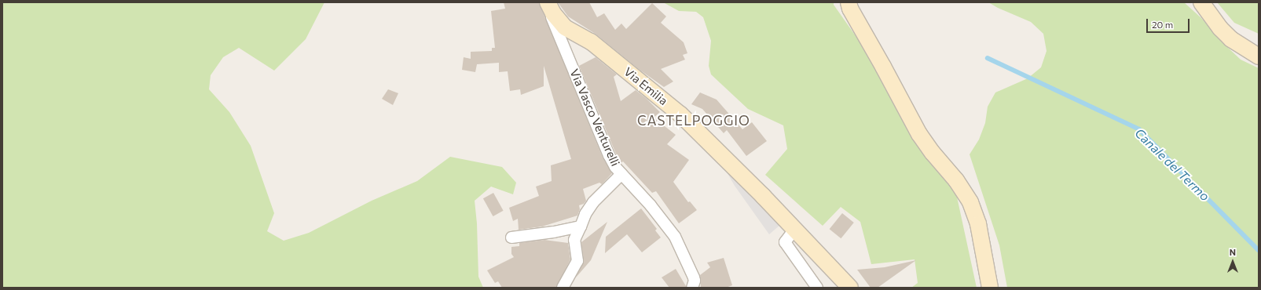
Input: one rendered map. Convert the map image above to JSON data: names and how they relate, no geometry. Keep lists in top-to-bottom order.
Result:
{
  "streets": {
    "main road": ["Via Emilia"],
    "street": ["Via Vasco Venturelli"]
  },
  "crossings": [
    ["Via Emilia", "Via Vasco Venturelli"]
  ],
  "districts": ["CASTELPOGGIO"],
  "water": ["Canale del Termo"],
  "scale_bar": "20 m",
  "north": "top"
}
